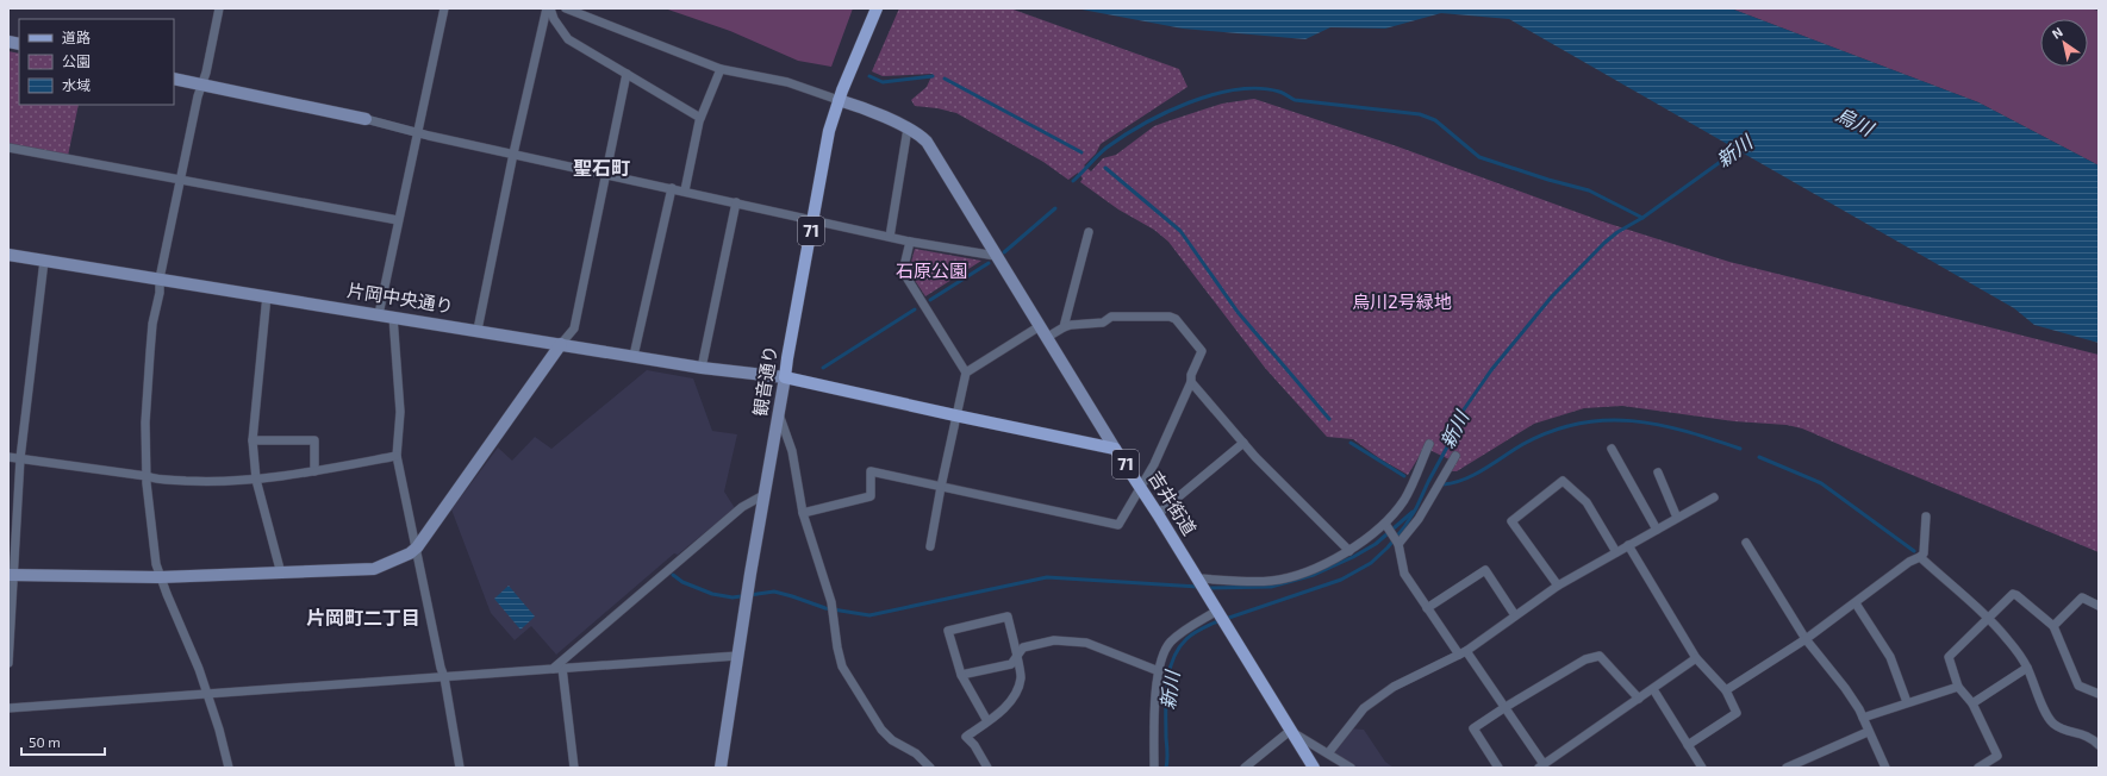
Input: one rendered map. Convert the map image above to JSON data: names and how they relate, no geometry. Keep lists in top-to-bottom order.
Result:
{
  "streets": {
    "main road": ["71", "観音通り", "吉井街道"],
    "street": ["片岡中央通り"]
  },
  "crossings": [
    ["71", "片岡中央通り"],
    ["71", "観音通り"],
    ["71", "吉井街道"],
    ["片岡中央通り", "観音通り"]
  ],
  "districts": ["聖石町", "片岡町二丁目"],
  "water": ["烏川", "新川"],
  "parks": ["石原公園", "烏川2号緑地"],
  "legend": ["道路", "公園", "水域"],
  "scale_bar": "50 m",
  "north": "top left"
}
